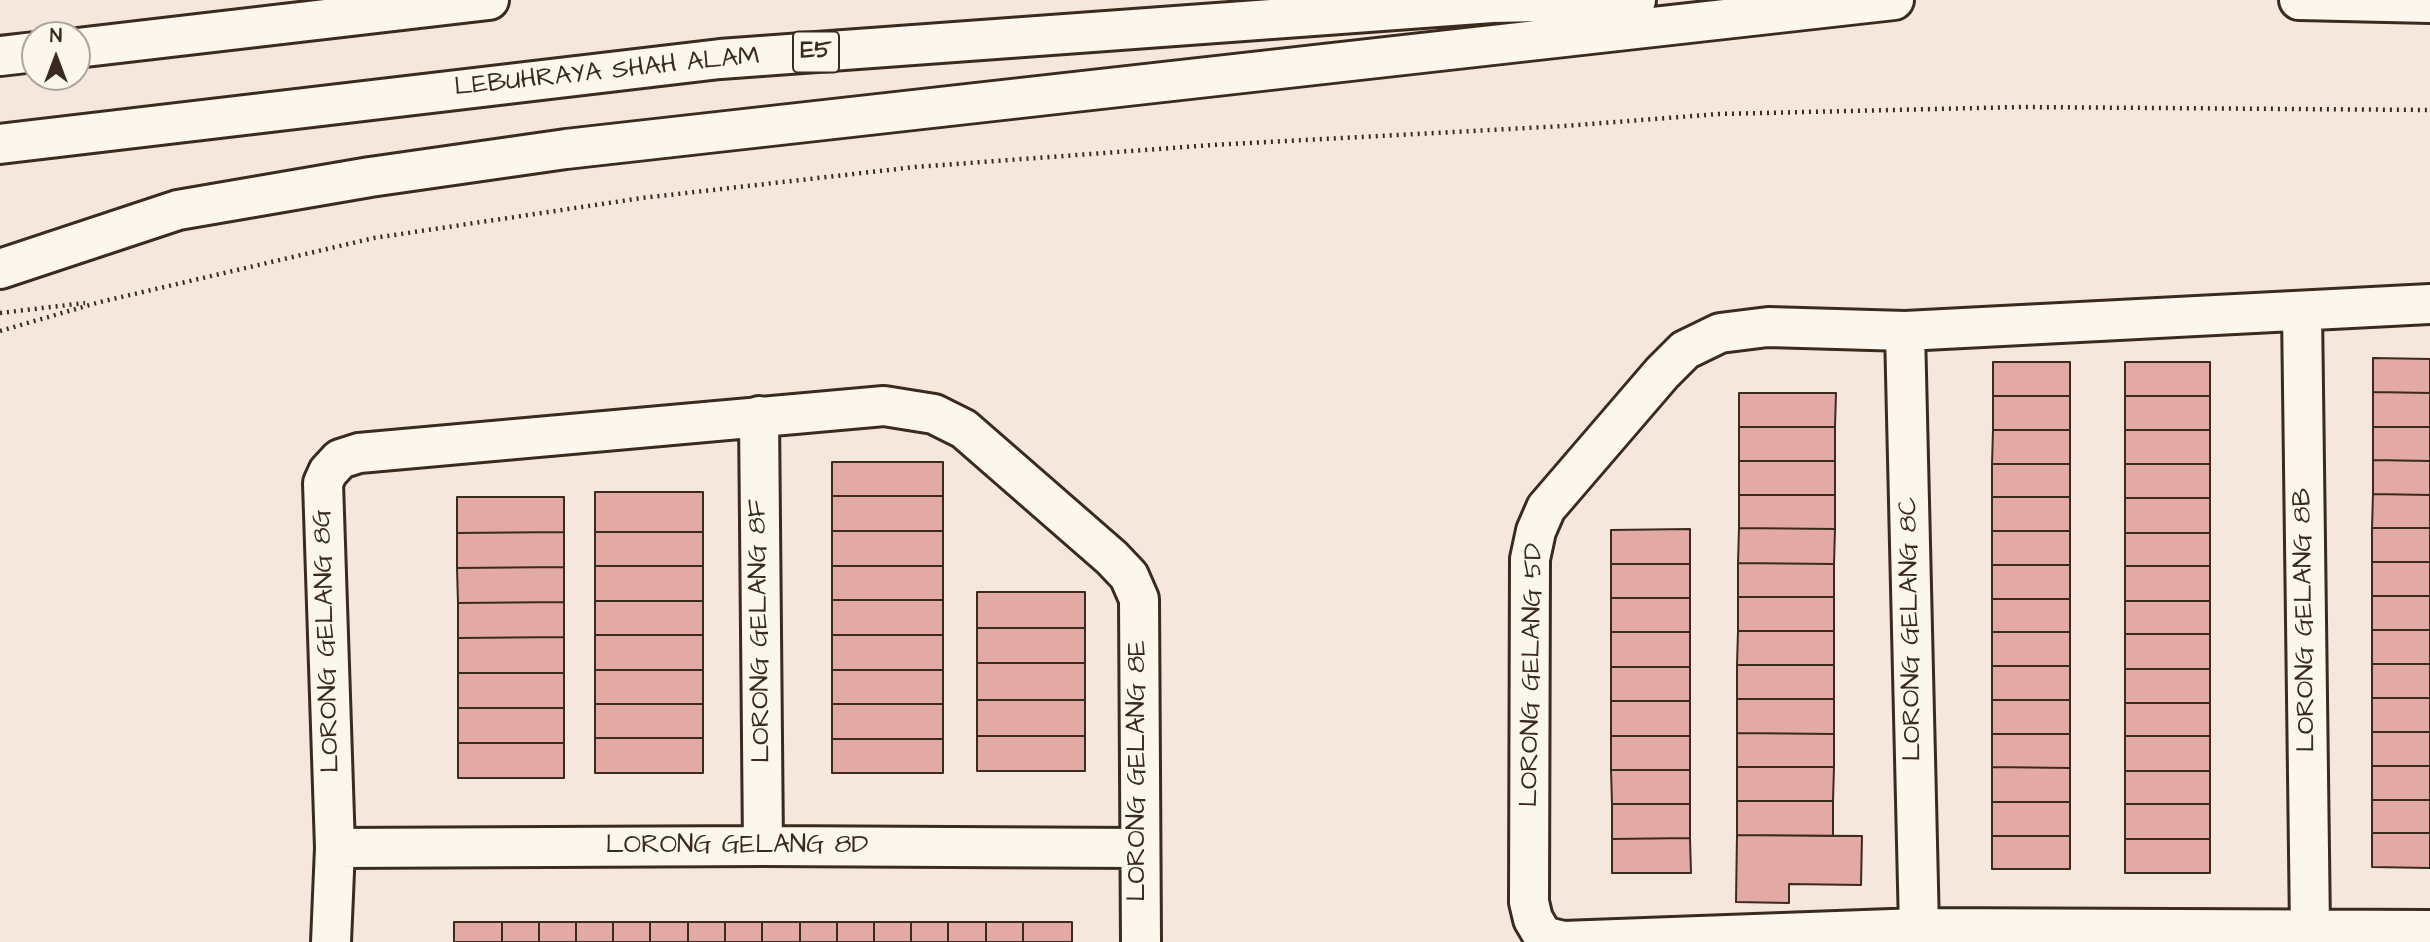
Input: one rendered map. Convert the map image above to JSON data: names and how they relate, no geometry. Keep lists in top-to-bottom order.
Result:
{
  "streets": {
    "main road": [
      "E5",
      "LEBUHRAYA SHAH ALAM",
      "LORONG GELANG 8B",
      "LORONG GELANG 8C",
      "LORONG GELANG 8F",
      "LORONG GELANG 8G",
      "LORONG GELANG 5D",
      "LORONG GELANG 8E",
      "LORONG GELANG 8D"
    ]
  },
  "crossings": [
    ["LORONG GELANG 8B", "LORONG GELANG 5D"],
    ["LORONG GELANG 8C", "LORONG GELANG 5D"],
    ["LORONG GELANG 8F", "LORONG GELANG 8G"],
    ["LORONG GELANG 8F", "LORONG GELANG 8E"],
    ["LORONG GELANG 8F", "LORONG GELANG 8D"],
    ["LORONG GELANG 8G", "LORONG GELANG 8E"],
    ["LORONG GELANG 8G", "LORONG GELANG 8D"],
    ["LORONG GELANG 8E", "LORONG GELANG 8D"]
  ],
  "north": "top"
}
